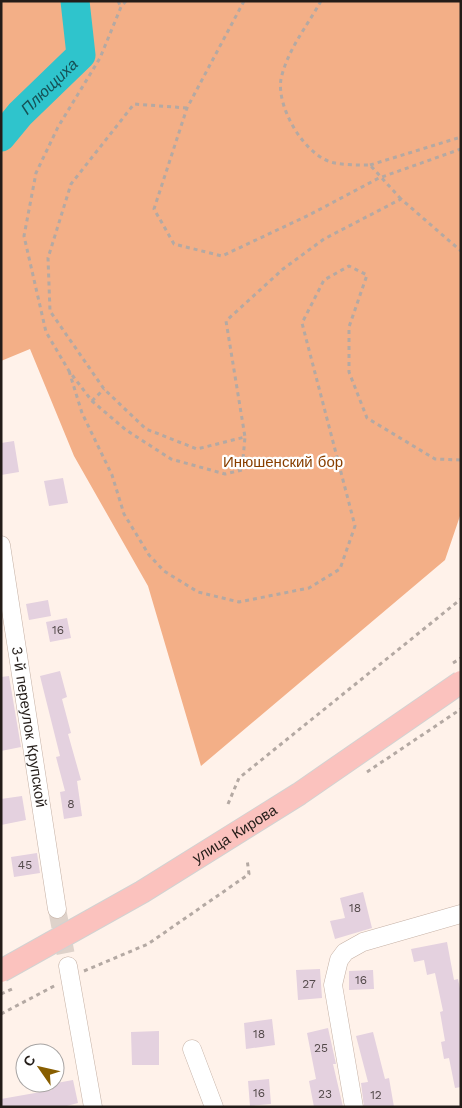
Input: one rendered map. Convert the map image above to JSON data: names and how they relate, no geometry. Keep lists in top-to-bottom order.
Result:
{
  "streets": {
    "main road": ["улица Кирова"],
    "street": ["3-й переулок Крупской"]
  },
  "water": ["Плющиха"],
  "parks": ["Инюшенский бор"],
  "house_numbers": [
    "16",
    "8",
    "45",
    "18",
    "16",
    "27",
    "18",
    "25",
    "16",
    "23",
    "12"
  ],
  "north": "top left"
}
